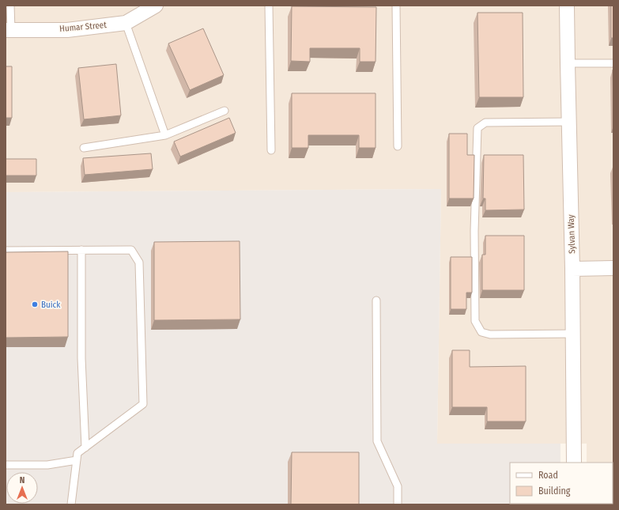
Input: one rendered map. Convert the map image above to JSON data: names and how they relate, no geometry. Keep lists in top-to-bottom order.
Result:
{
  "streets": {
    "street": ["Humar Street", "Sylvan Way"]
  },
  "places": ["Buick"],
  "legend": ["Road", "Building"],
  "north": "top"
}
